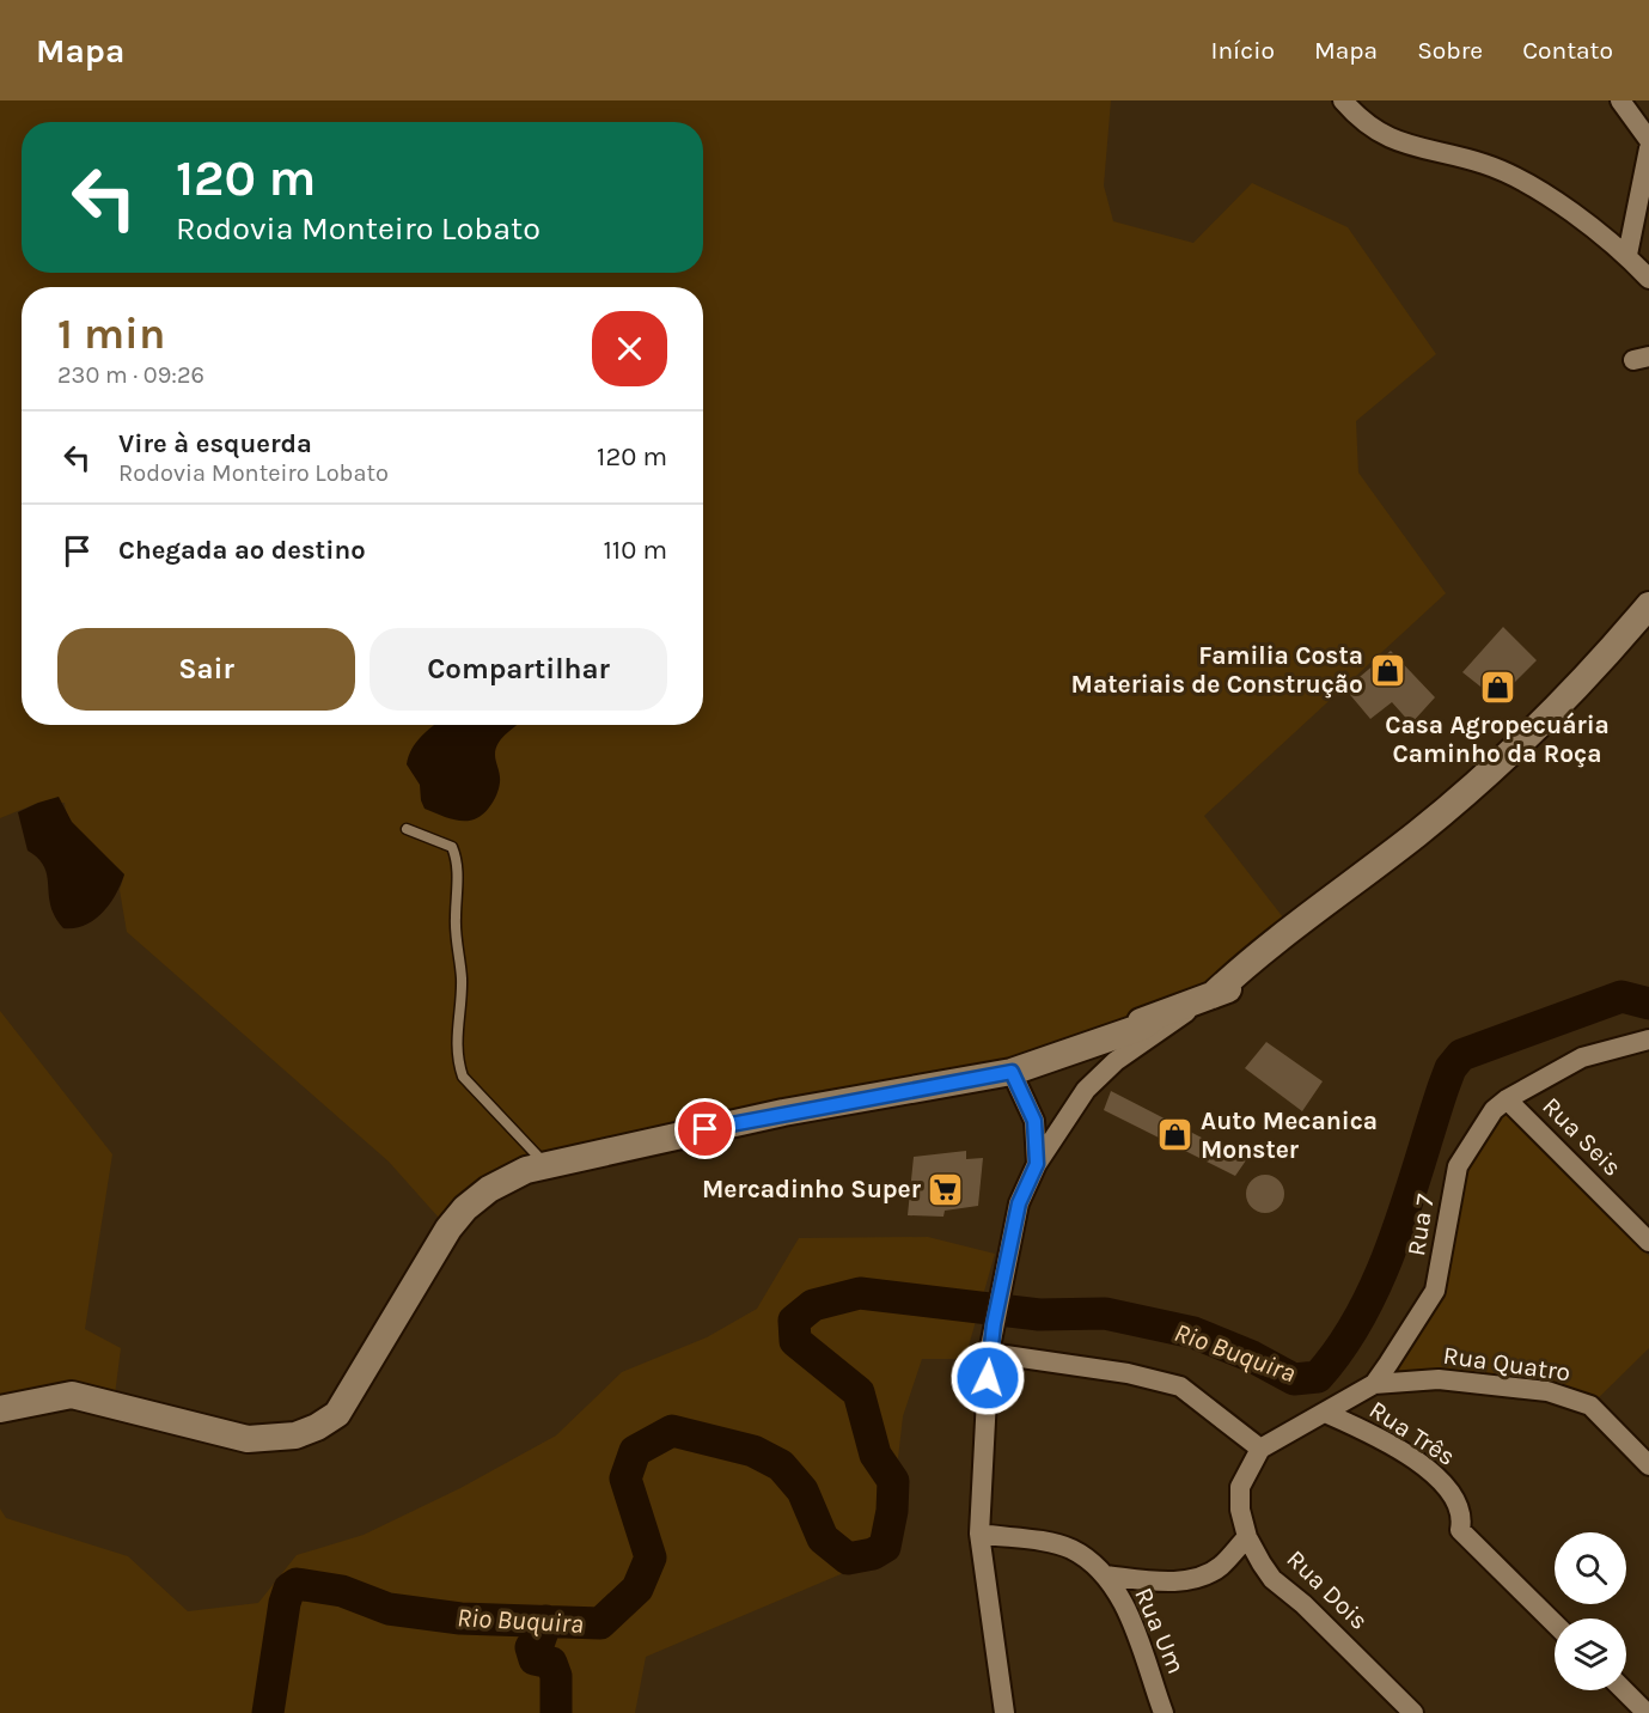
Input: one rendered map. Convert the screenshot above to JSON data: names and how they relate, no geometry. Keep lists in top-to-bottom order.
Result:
{
  "streets": {
    "street": [
      "Rua Seis",
      "Rua 7",
      "Rua Quatro",
      "Rua Três",
      "Rua Dois",
      "Rua Um"
    ]
  },
  "crossings": [
    ["Rua Seis", "Rua 7"],
    ["Rua 7", "Rua Quatro"],
    ["Rua 7", "Rua Três"],
    ["Rua 7", "Rua Dois"]
  ],
  "water": ["Rio Buquira"],
  "places": {
    "shop": ["Familia Costa Materiais de Construção", "Casa Agropecuária Caminho da Roça", "Auto Mecanica Monster"],
    "supermarket": ["Mercadinho Super"]
  },
  "page": {
    "header": "Mapa",
    "nav": [
      "Início",
      "Mapa",
      "Sobre",
      "Contato"
    ],
    "turn": ["120 m", "Rodovia Monteiro Lobato"],
    "heading": ["1 min", "230 m · 09:26"],
    "list": [
      {
        "name": "Vire à esquerda",
        "note": "Rodovia Monteiro Lobato",
        "value": "120 m"
      },
      {
        "name": "Chegada ao destino",
        "value": "110 m"
      }
    ],
    "buttons": ["Sair", "Compartilhar"]
  }
}
